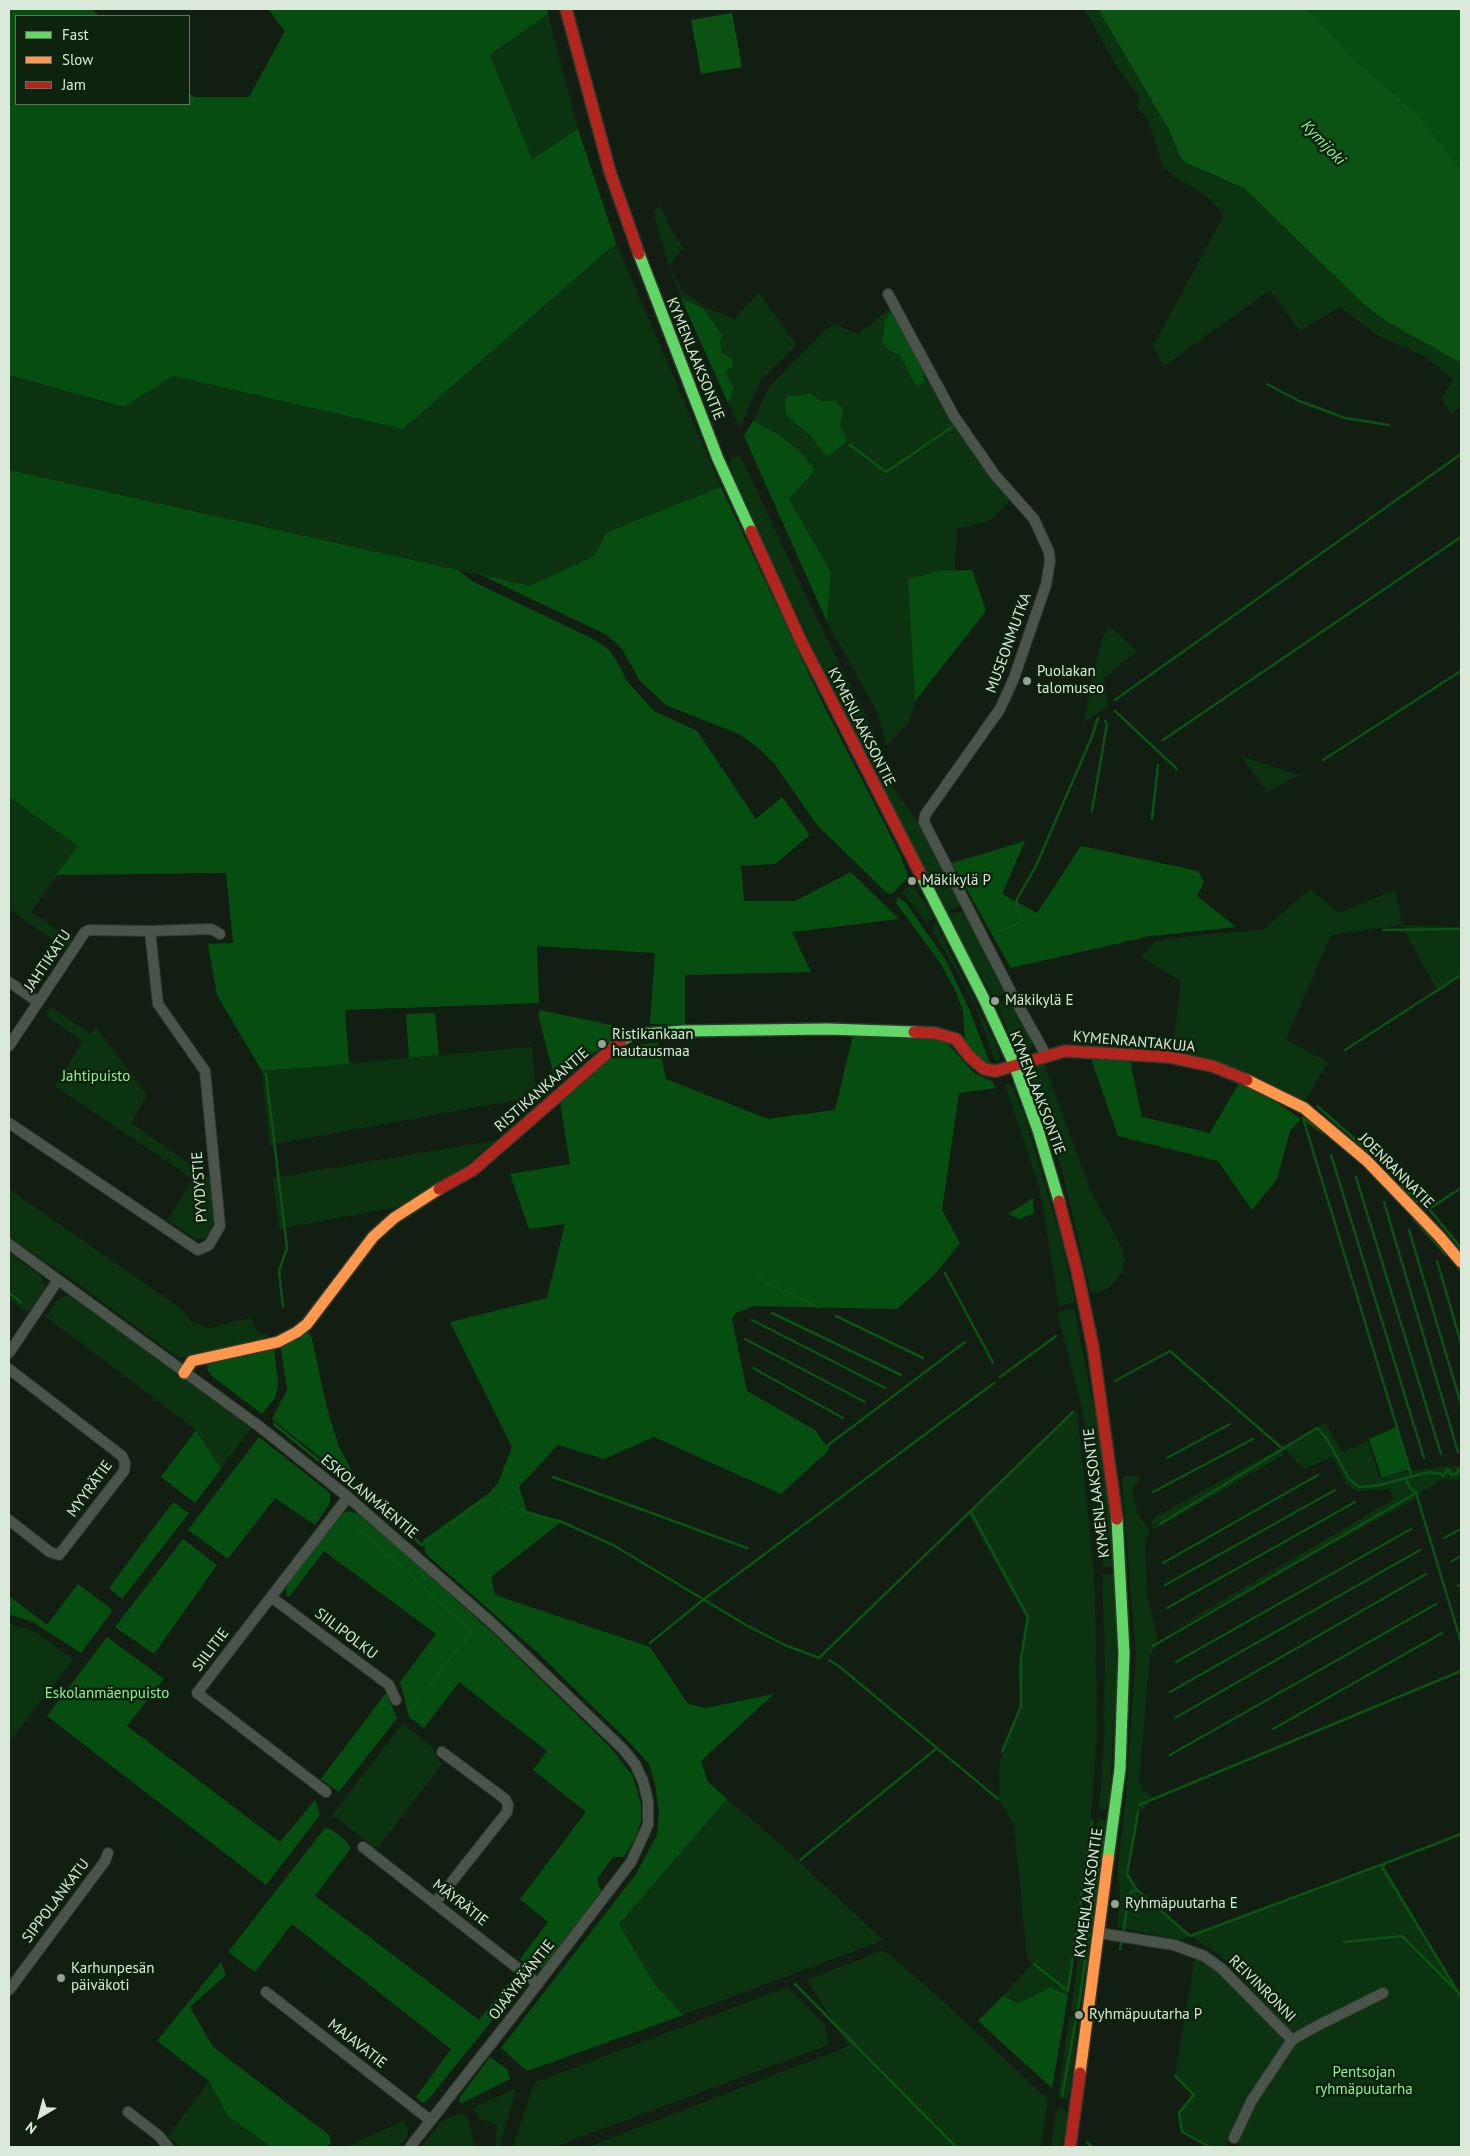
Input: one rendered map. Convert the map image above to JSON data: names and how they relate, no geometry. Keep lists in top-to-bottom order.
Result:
{
  "streets": {
    "main road": [
      "KYMENLAAKSONTIE",
      "KYMENRANTAKUJA",
      "RISTIKANKAANTIE",
      "JOENRANNATIE"
    ],
    "street": [
      "MUSEONMUTKA",
      "JAHTIKATU",
      "PYYDYSTIE",
      "MYYRÄTIE",
      "ESKOLANMÄENTIE",
      "SIILIPOLKU",
      "SIILITIE",
      "SIPPOLANKATU",
      "MÄYRÄTIE",
      "OJAÄYRÄÄNTIE",
      "REIVINRONNI",
      "MAJAVATIE"
    ]
  },
  "crossings": [
    ["KYMENLAAKSONTIE", "KYMENRANTAKUJA"],
    ["KYMENLAAKSONTIE", "RISTIKANKAANTIE"],
    ["KYMENLAAKSONTIE", "REIVINRONNI"],
    ["MUSEONMUTKA", "KYMENRANTAKUJA"],
    ["JAHTIKATU", "PYYDYSTIE"],
    ["KYMENRANTAKUJA", "RISTIKANKAANTIE"],
    ["KYMENRANTAKUJA", "JOENRANNATIE"],
    ["RISTIKANKAANTIE", "ESKOLANMÄENTIE"],
    ["ESKOLANMÄENTIE", "SIILITIE"],
    ["ESKOLANMÄENTIE", "OJAÄYRÄÄNTIE"],
    ["SIILIPOLKU", "SIILITIE"],
    ["MÄYRÄTIE", "OJAÄYRÄÄNTIE"],
    ["OJAÄYRÄÄNTIE", "MAJAVATIE"]
  ],
  "water": ["Kymijoki"],
  "parks": ["Jahtipuisto", "Eskolanmäenpuisto", "Pentsojan ryhmäpuutarha"],
  "places": [
    "Puolakan talomuseo",
    "Mäkikylä P",
    "Mäkikylä E",
    "Ristikankaan hautausmaa",
    "Ryhmäpuutarha E",
    "Karhunpesän päiväkoti",
    "Ryhmäpuutarha P"
  ],
  "legend": ["Fast", "Slow", "Jam"],
  "north": "bottom left"
}
